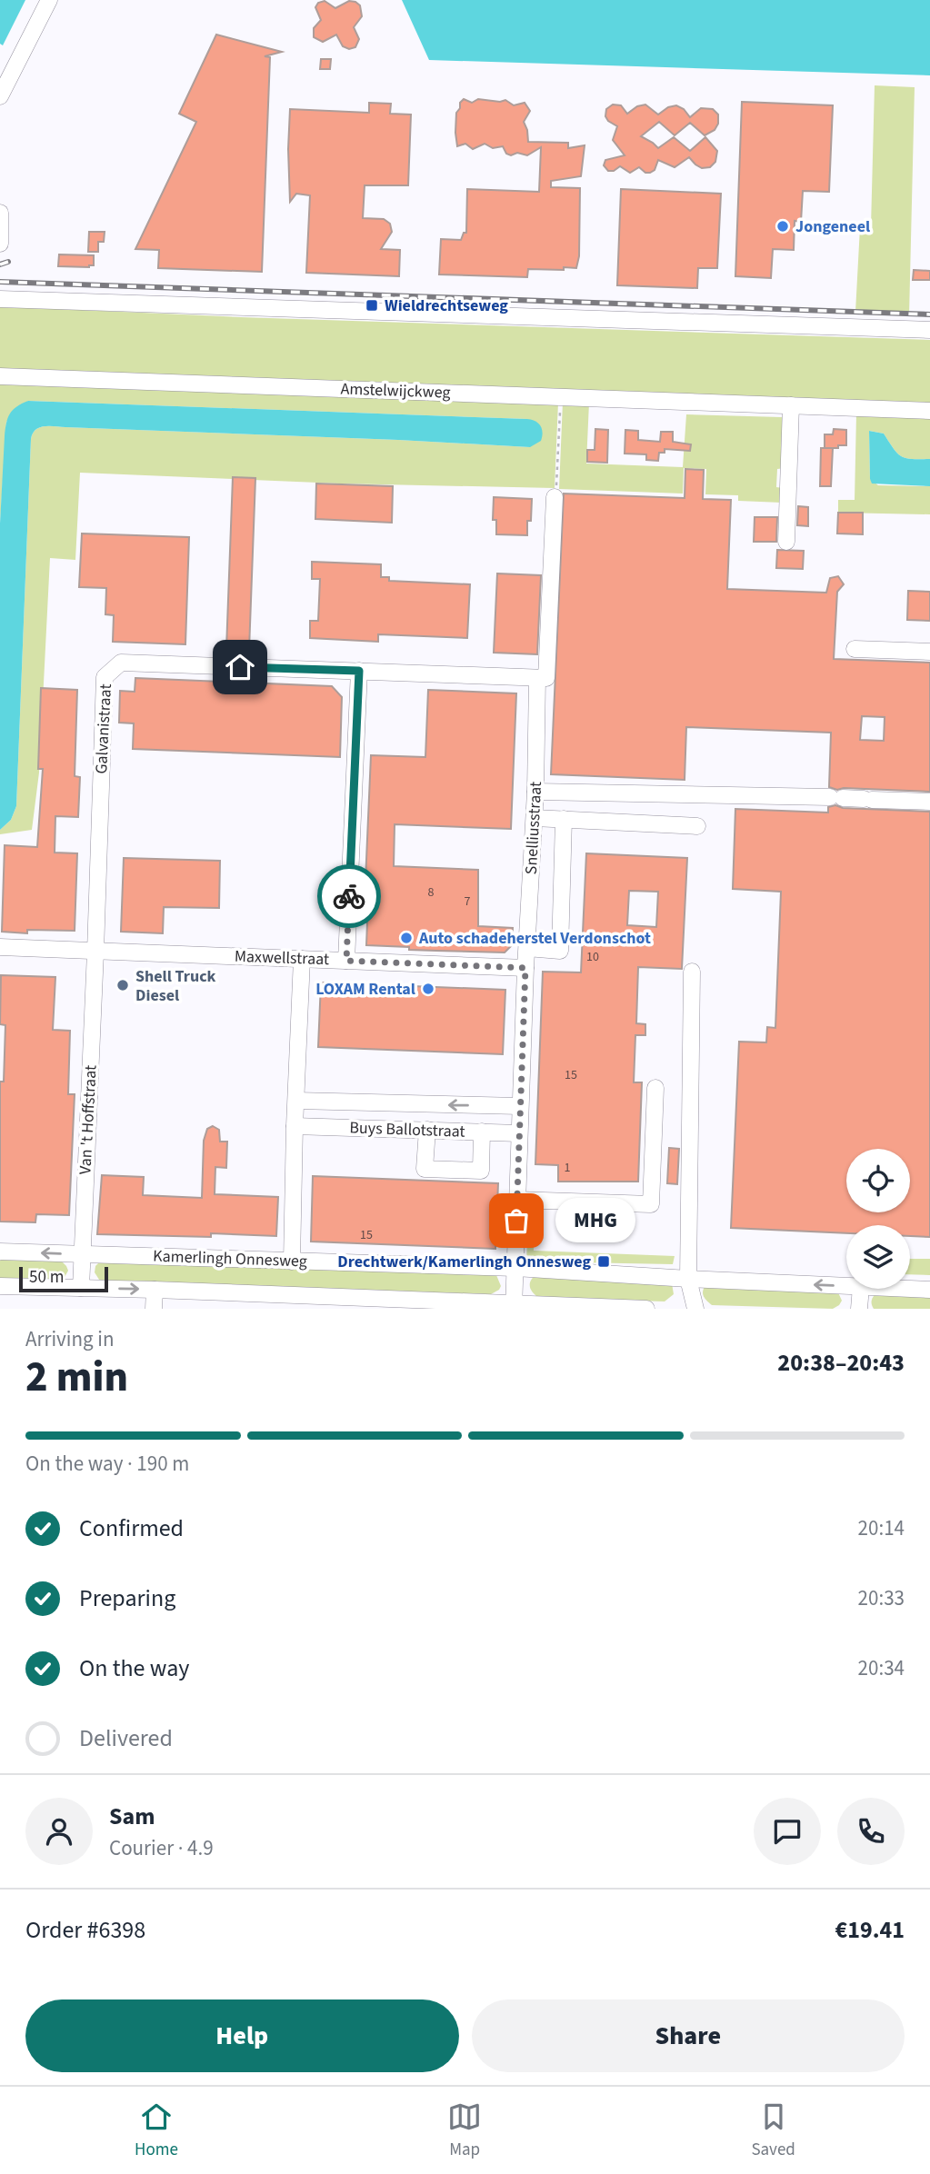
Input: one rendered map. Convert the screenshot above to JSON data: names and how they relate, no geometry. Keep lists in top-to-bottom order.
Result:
{
  "streets": {
    "street": [
      "Amstelwijckweg",
      "Galvanistraat",
      "Snelliusstraat",
      "Maxwellstraat",
      "Van 't Hoffstraat",
      "Buys Ballotstraat",
      "Kamerlingh Onnesweg"
    ]
  },
  "crossings": [
    ["Galvanistraat", "Snelliusstraat"],
    ["Galvanistraat", "Maxwellstraat"],
    ["Galvanistraat", "Van 't Hoffstraat"],
    ["Snelliusstraat", "Maxwellstraat"],
    ["Snelliusstraat", "Buys Ballotstraat"],
    ["Snelliusstraat", "Kamerlingh Onnesweg"],
    ["Maxwellstraat", "Van 't Hoffstraat"],
    ["Van 't Hoffstraat", "Kamerlingh Onnesweg"]
  ],
  "places": {
    "other": [
      "Jongeneel",
      "Auto schadeherstel Verdonschot",
      "Shell Truck Diesel",
      "LOXAM Rental",
      "MHG"
    ],
    "transit": ["Wieldrechtseweg", "Drechtwerk/Kamerlingh Onnesweg"]
  },
  "house_numbers": [
    "8",
    "7",
    "10",
    "15",
    "1",
    "15"
  ],
  "scale_bar": "50 m",
  "page": {
    "bubble": "MHG",
    "scale": "50 m",
    "heading": ["2 min", "Arriving in", "20:38–20:43"],
    "panel": [
      "Sam",
      "Courier · 4.9",
      "Order #6398",
      "€19.41"
    ],
    "bar": "On the way · 190 m",
    "list": [
      ["Confirmed", "20:14"],
      ["Preparing", "20:33"],
      ["On the way", "20:34"],
      "Delivered"
    ],
    "buttons": ["Help", "Share"],
    "tabs": ["Home", "Map", "Saved"]
  }
}
